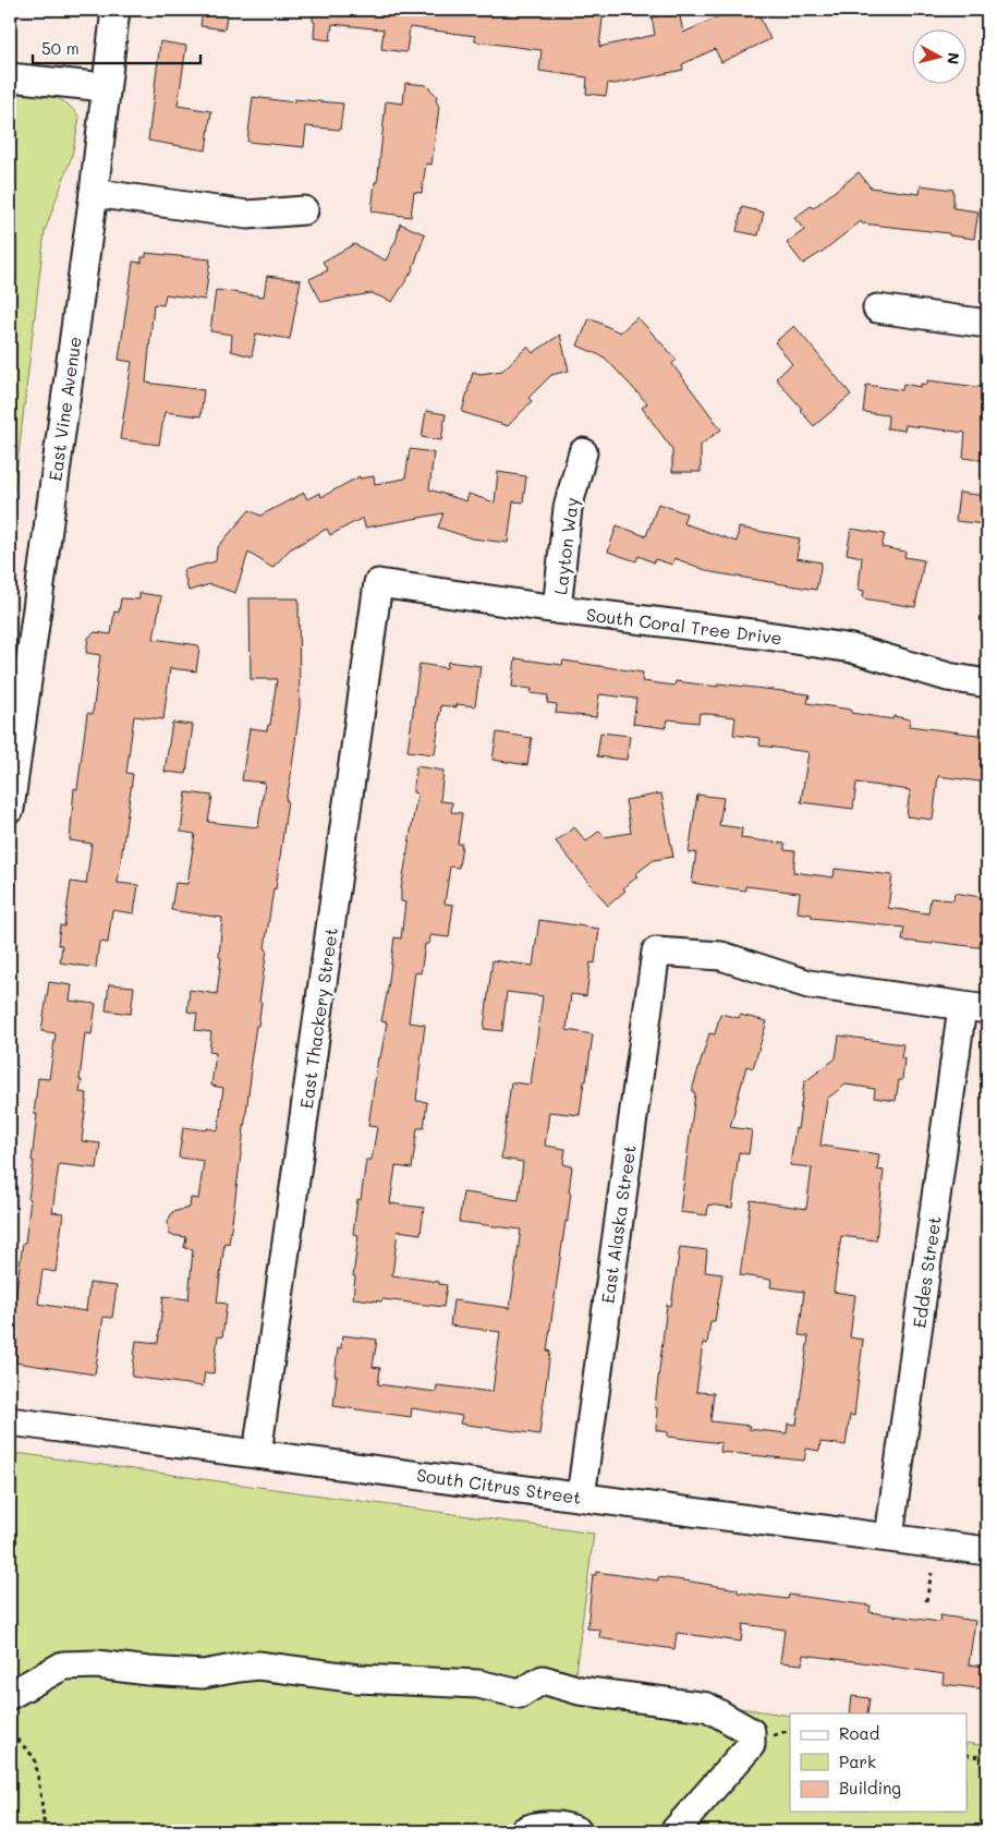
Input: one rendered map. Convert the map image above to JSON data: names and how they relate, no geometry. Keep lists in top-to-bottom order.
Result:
{
  "streets": {
    "street": [
      "East Vine Avenue",
      "Layton Way",
      "South Coral Tree Drive",
      "East Thackery Street",
      "East Alaska Street",
      "Eddes Street",
      "South Citrus Street"
    ]
  },
  "crossings": [
    ["Layton Way", "South Coral Tree Drive"],
    ["South Coral Tree Drive", "East Thackery Street"],
    ["East Thackery Street", "South Citrus Street"],
    ["East Alaska Street", "Eddes Street"],
    ["East Alaska Street", "South Citrus Street"],
    ["Eddes Street", "South Citrus Street"]
  ],
  "legend": ["Road", "Park", "Building"],
  "scale_bar": "50 m",
  "north": "right"
}
